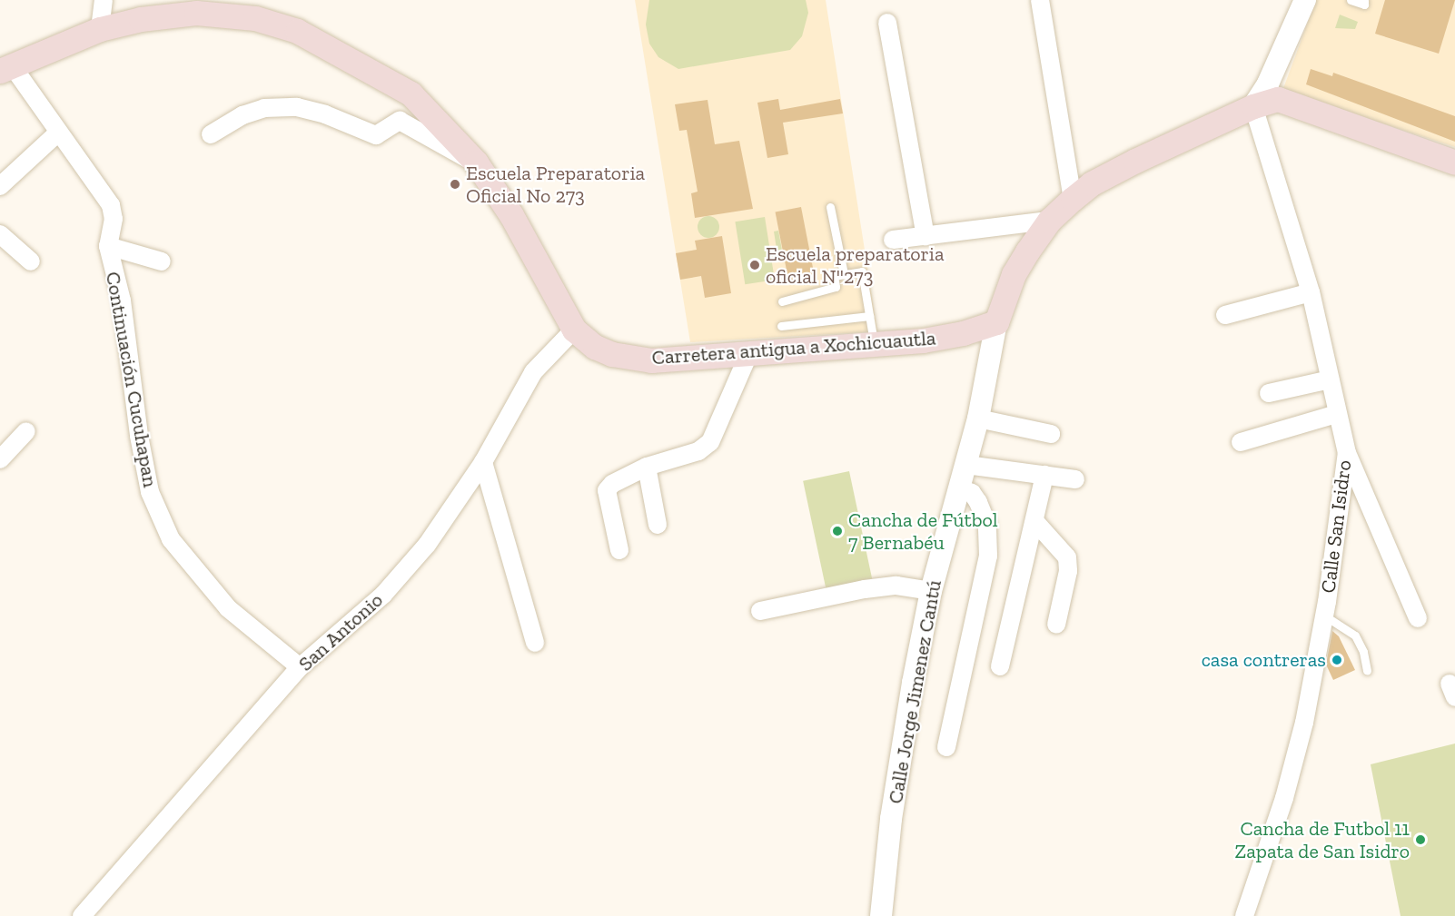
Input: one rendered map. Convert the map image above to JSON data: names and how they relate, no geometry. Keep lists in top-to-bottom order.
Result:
{
  "streets": {
    "main road": ["Carretera antigua a Xochicuautla", "Calle Jorge Jimenez Cantú"],
    "street": ["Continuación Cucuhapan", "Calle San Isidro", "San Antonio"]
  },
  "crossings": [
    ["Carretera antigua a Xochicuautla", "Continuación Cucuhapan"],
    ["Carretera antigua a Xochicuautla", "San Antonio"],
    ["Carretera antigua a Xochicuautla", "Calle Jorge Jimenez Cantú"],
    ["Continuación Cucuhapan", "San Antonio"],
    ["Calle San Isidro", "Calle Jorge Jimenez Cantú"]
  ],
  "places": [
    "Escuela Preparatoria Oficial No 273",
    "Escuela preparatoria oficial N\"273",
    "Cancha de Fútbol 7 Bernabéu",
    "casa contreras",
    "Cancha de Futbol 11 Zapata de San Isidro"
  ]
}
